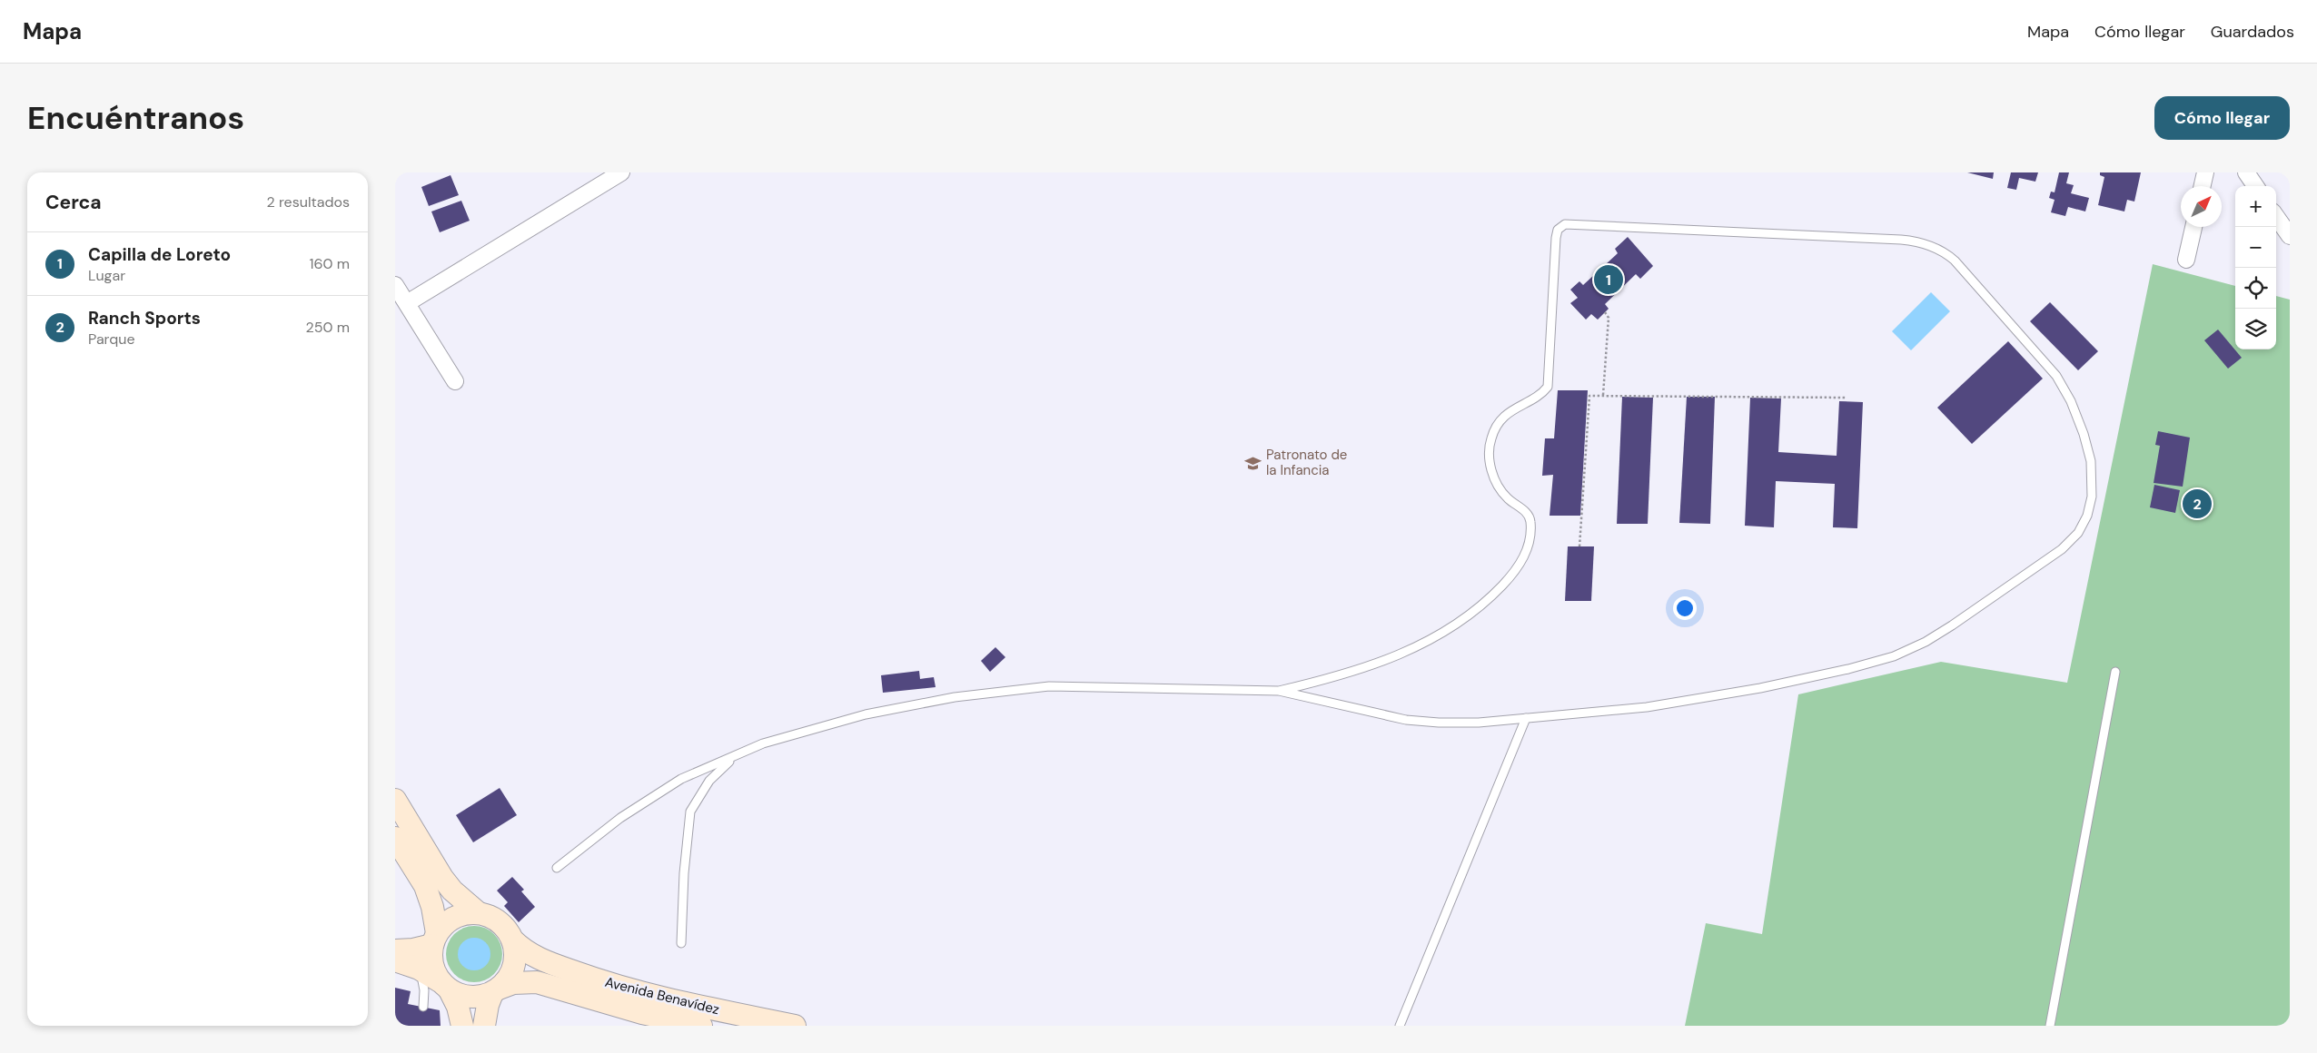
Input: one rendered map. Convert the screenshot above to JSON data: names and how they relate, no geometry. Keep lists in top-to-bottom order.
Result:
{
  "streets": {
    "main road": ["Avenida Benavídez"]
  },
  "places": {
    "school or university": ["Patronato de la Infancia"]
  },
  "north": "top right",
  "page": {
    "header": "Mapa",
    "nav": ["Mapa", "Cómo llegar", "Guardados"],
    "buttons": "Cómo llegar",
    "title": "Encuéntranos",
    "heading": ["Cerca", "2 resultados"],
    "map_buttons": ["+", "−"],
    "list": [
      {
        "mark": "1",
        "name": "Capilla de Loreto",
        "note": "Lugar",
        "value": "160 m"
      },
      {
        "mark": "2",
        "name": "Ranch Sports",
        "note": "Parque",
        "value": "250 m"
      }
    ],
    "pins": ["1", "2"]
  }
}
